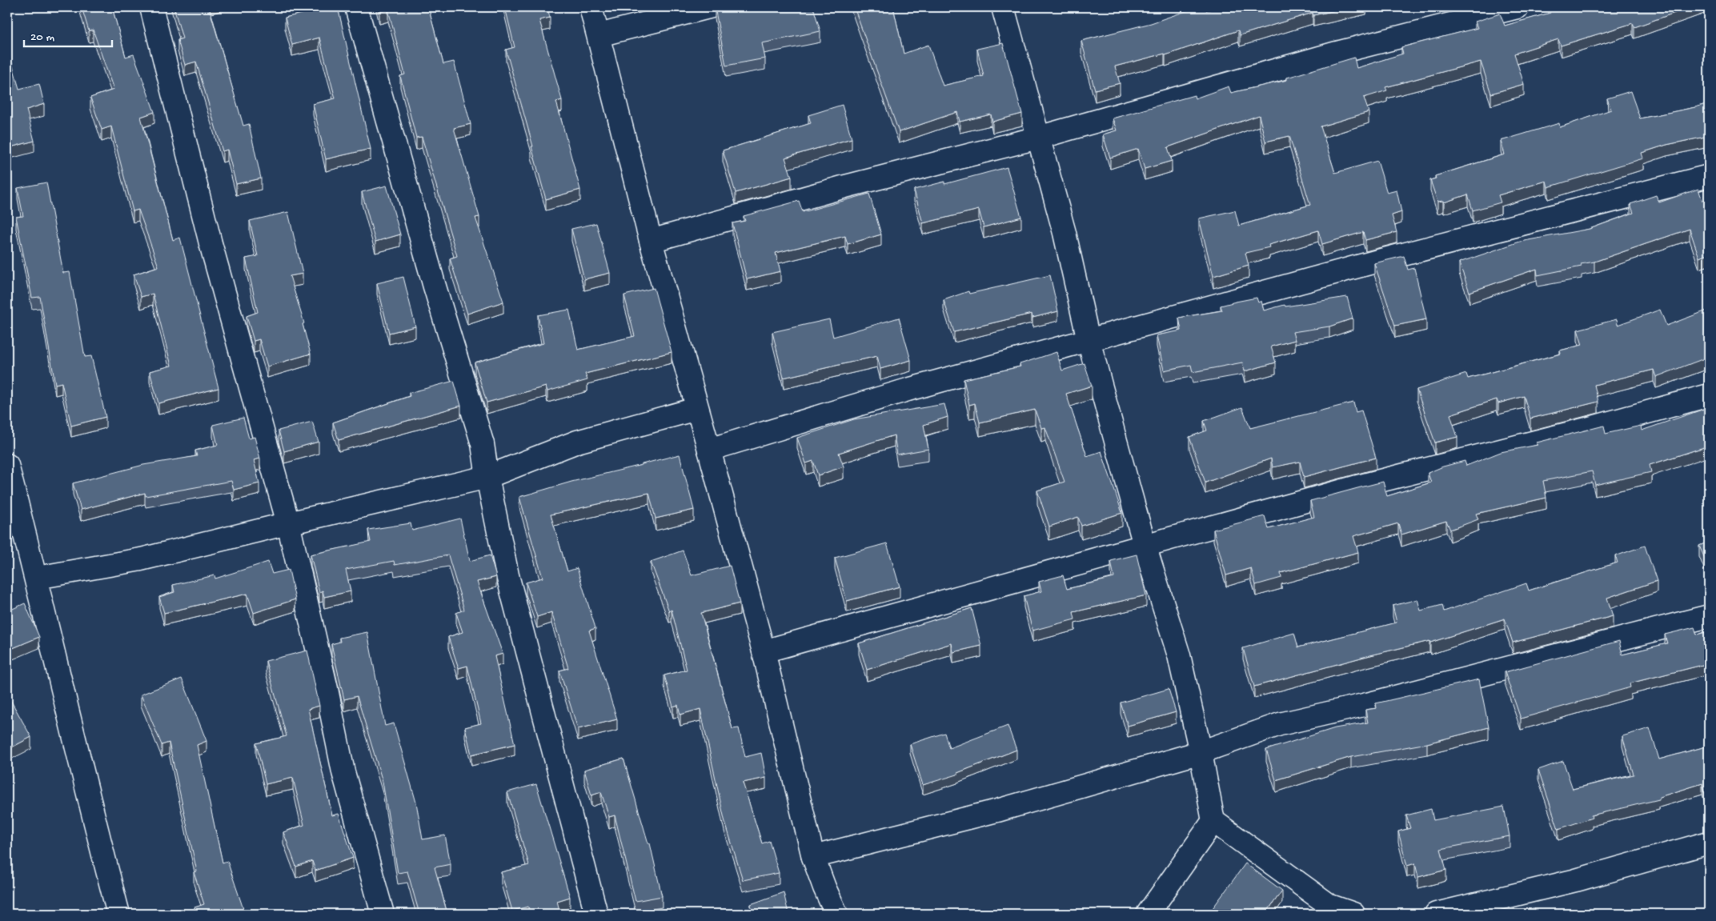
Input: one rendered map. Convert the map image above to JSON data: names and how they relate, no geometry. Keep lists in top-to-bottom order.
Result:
{
  "scale_bar": "20 m"
}
